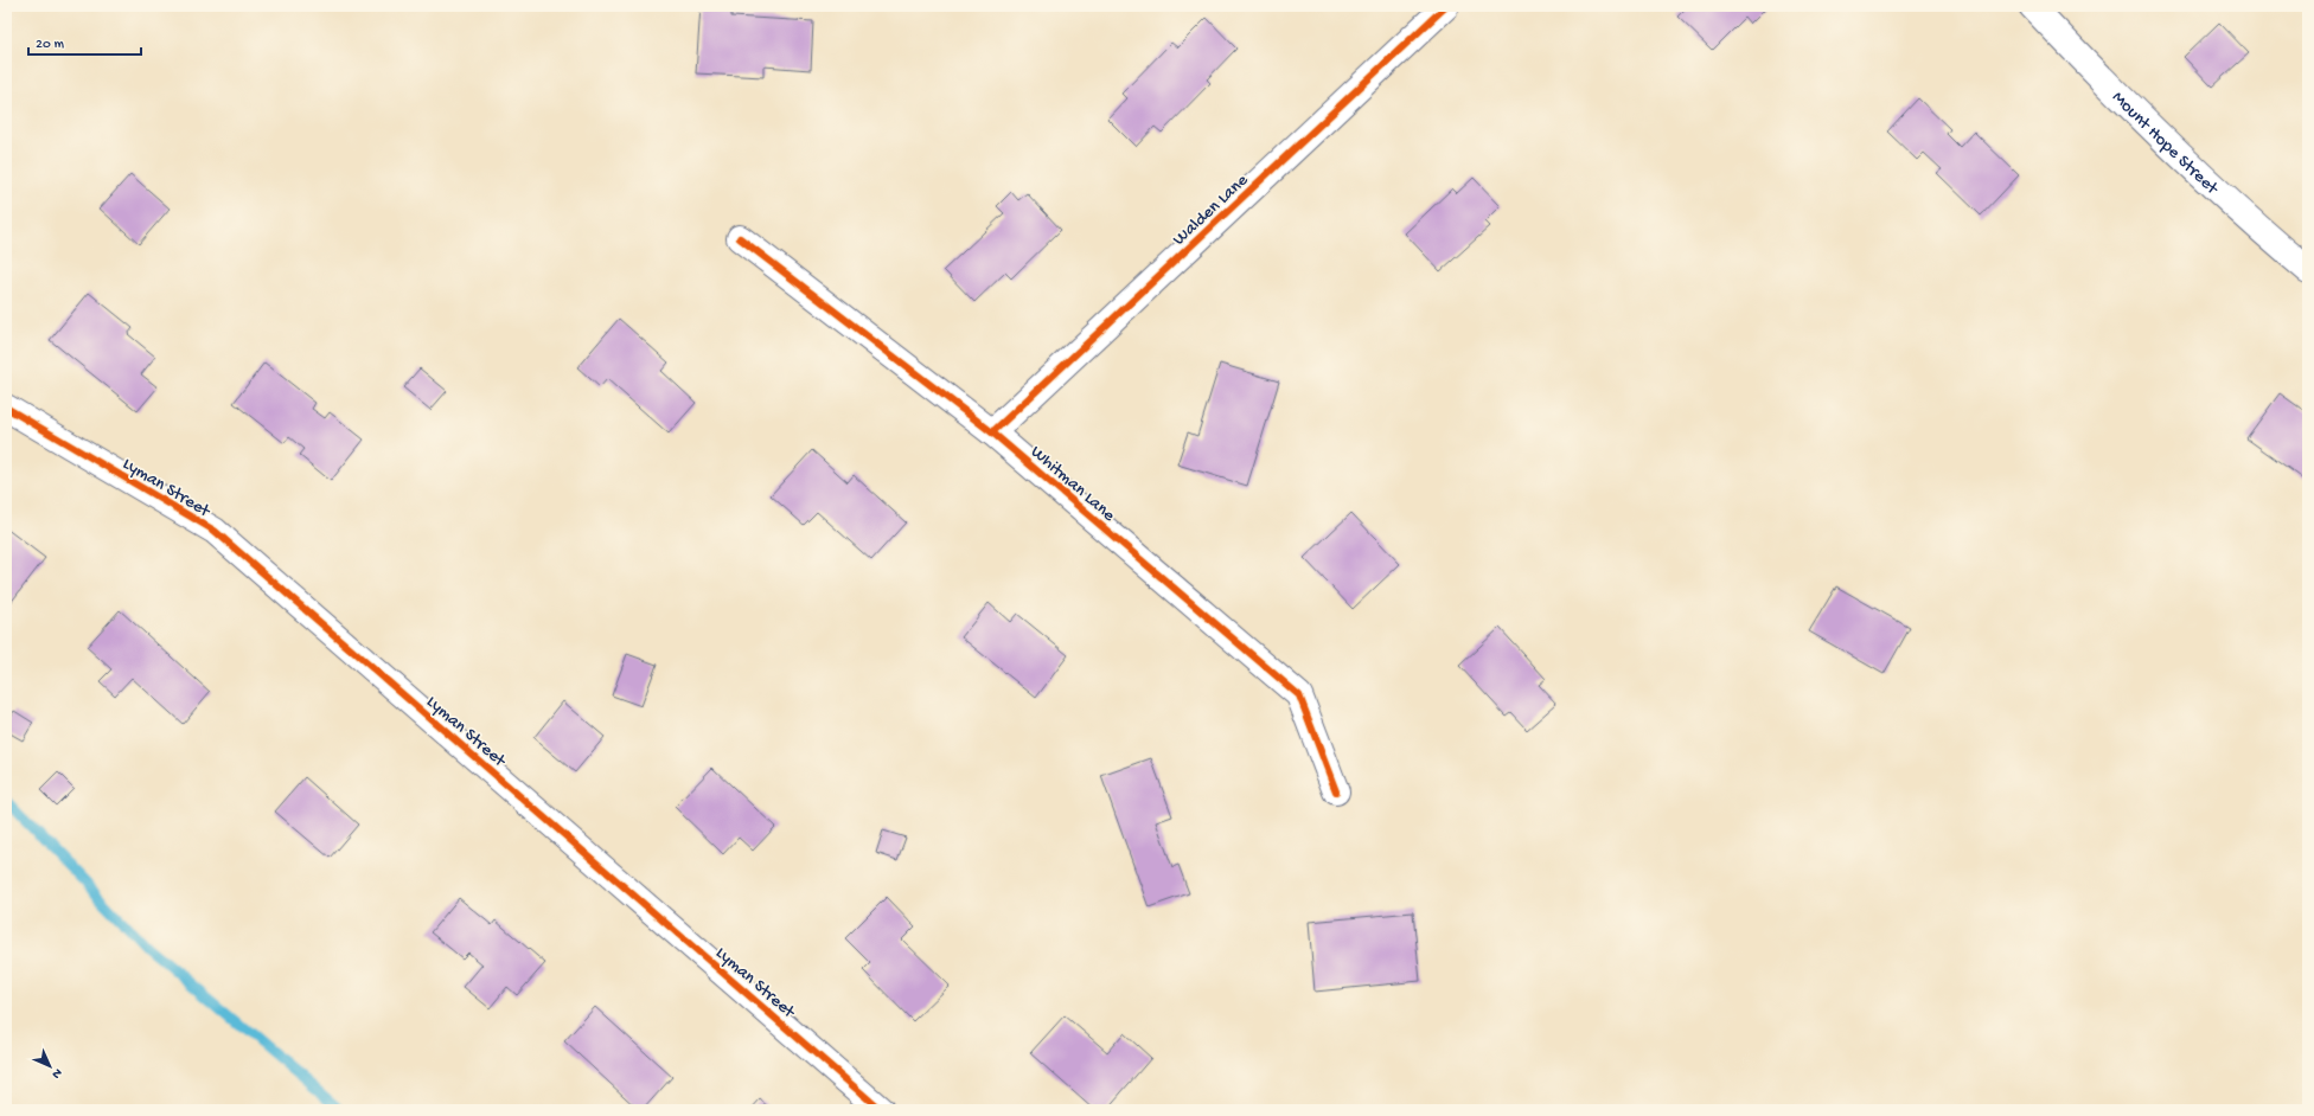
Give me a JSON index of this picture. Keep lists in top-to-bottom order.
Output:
{
  "streets": {
    "street": [
      "Mount Hope Street",
      "Walden Lane",
      "Whitman Lane",
      "Lyman Street"
    ]
  },
  "crossings": [
    ["Walden Lane", "Whitman Lane"]
  ],
  "scale_bar": "20 m",
  "north": "bottom right"
}
